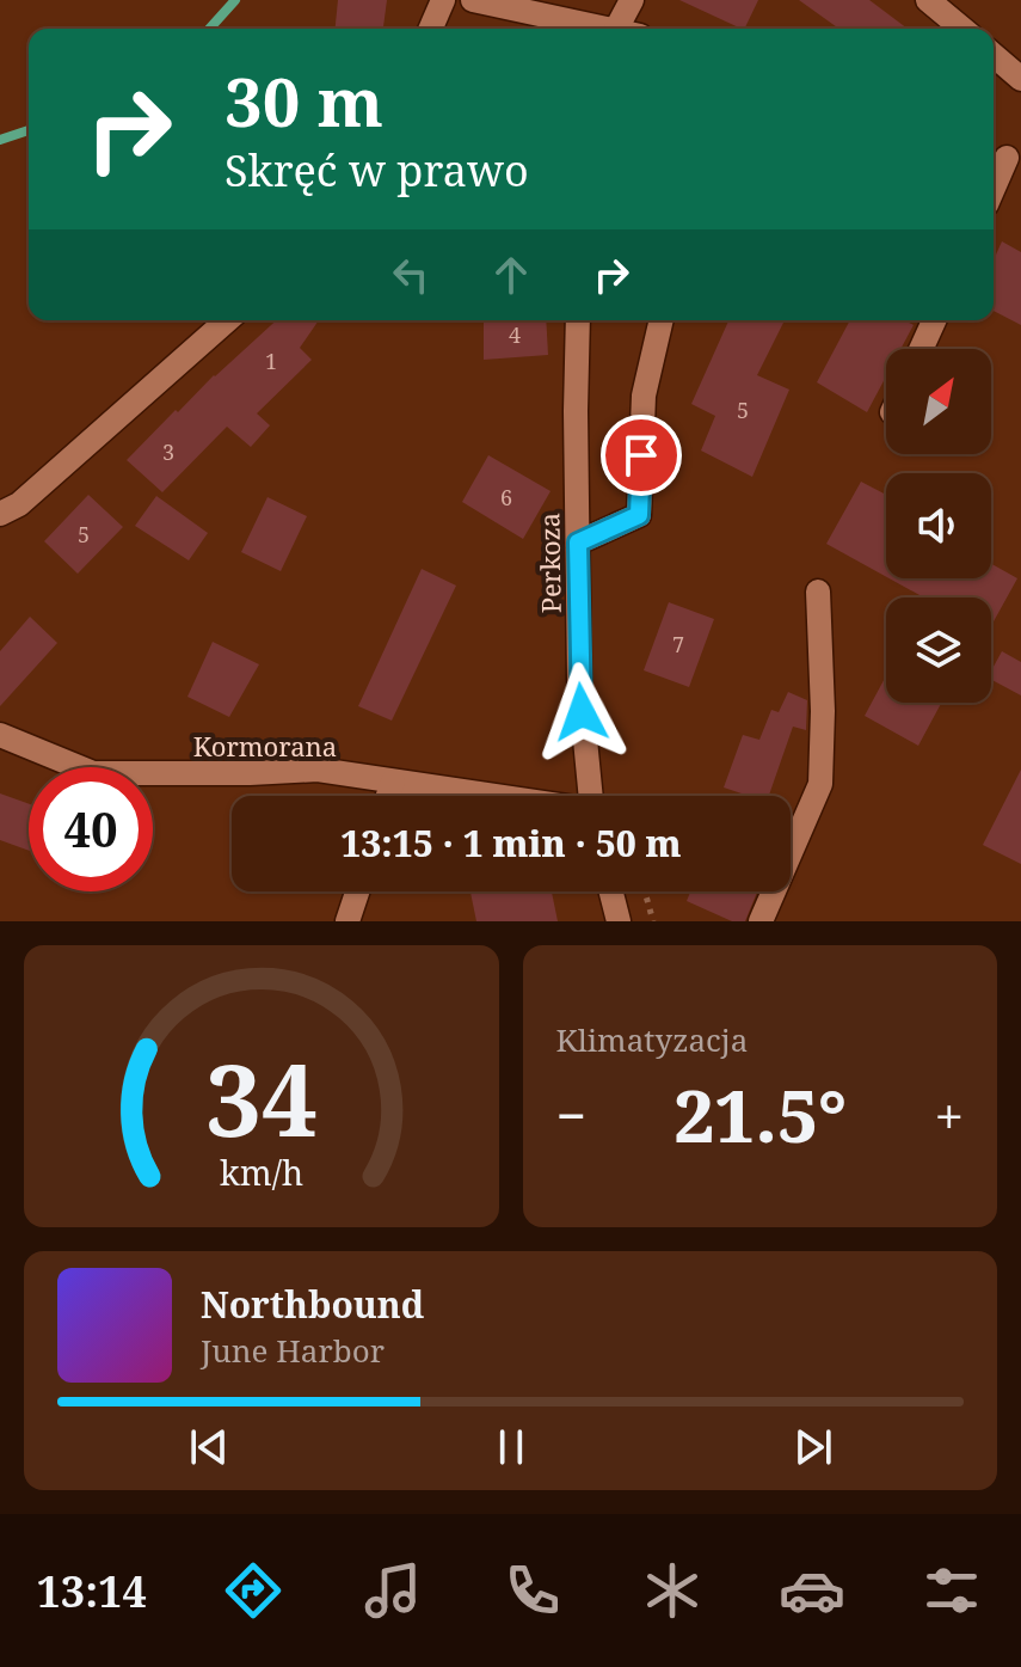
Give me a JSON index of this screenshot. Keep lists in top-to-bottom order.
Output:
{
  "streets": {
    "street": ["Perkoza", "Kormorana"]
  },
  "house_numbers": [
    "4",
    "1",
    "5",
    "3",
    "6",
    "5",
    "7"
  ],
  "north": "top right",
  "page": {
    "turn": ["30 m", "Skręć w prawo"],
    "limit": "40",
    "trip": "13:15 · 1 min · 50 m",
    "tile": "Klimatyzacja",
    "heat": ["−", "21.5°", "+"],
    "song": ["Northbound", "June Harbor"],
    "tabs": "13:14",
    "gauge": ["34", "km/h"]
  }
}
